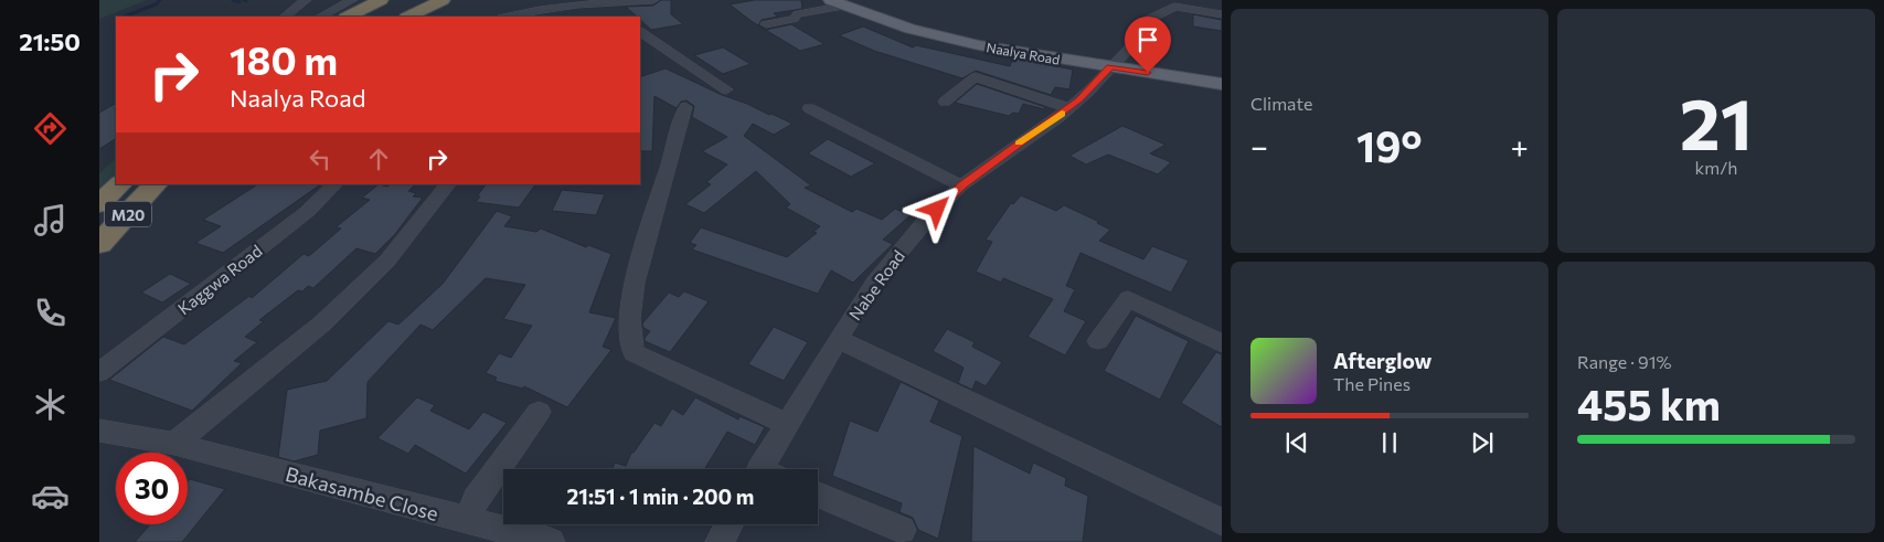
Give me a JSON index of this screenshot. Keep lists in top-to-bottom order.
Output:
{
  "streets": {
    "highway": ["M20"],
    "main road": ["Naalya Road"],
    "street": ["Kaggwa Road", "Nabe Road", "Bakasambe Close"]
  },
  "crossings": [
    ["Naalya Road", "Nabe Road"]
  ],
  "page": {
    "tabs": "21:50",
    "tile": [
      "Climate",
      ["21", "km/h"],
      ["Range · 91%", "455 km"]
    ],
    "turn": ["180 m", "Naalya Road"],
    "heat": ["−", "19°", "+"],
    "song": ["Afterglow", "The Pines"],
    "limit": "30",
    "trip": "21:51 · 1 min · 200 m"
  }
}
